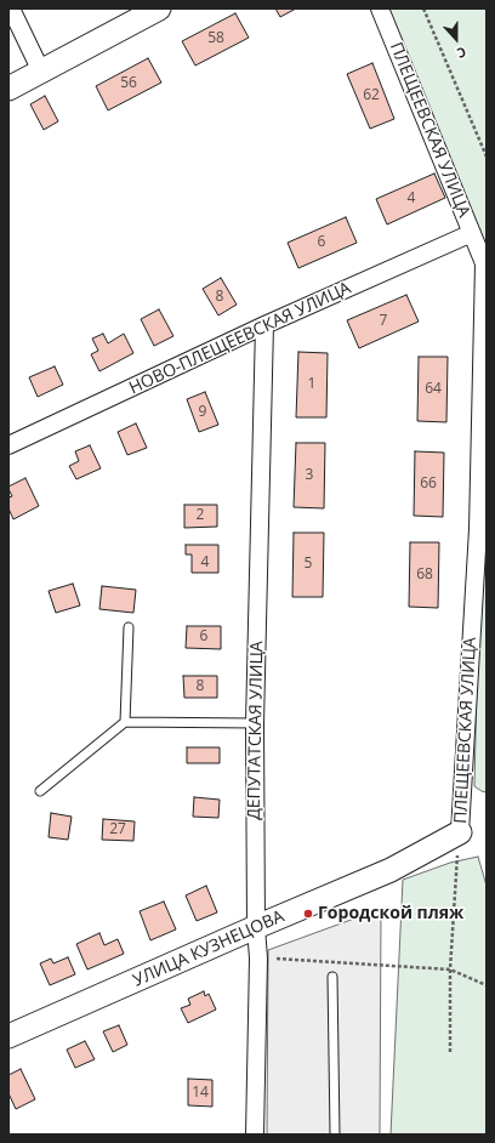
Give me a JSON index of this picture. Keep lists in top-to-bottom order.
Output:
{
  "streets": {
    "street": [
      "ПЛЕЩЕЕВСКАЯ УЛИЦА",
      "НОВО-ПЛЕЩЕЕВСКАЯ УЛИЦА",
      "ДЕПУТАТСКАЯ УЛИЦА",
      "УЛИЦА КУЗНЕЦОВА"
    ]
  },
  "crossings": [
    ["ПЛЕЩЕЕВСКАЯ УЛИЦА", "НОВО-ПЛЕЩЕЕВСКАЯ УЛИЦА"],
    ["ПЛЕЩЕЕВСКАЯ УЛИЦА", "УЛИЦА КУЗНЕЦОВА"],
    ["НОВО-ПЛЕЩЕЕВСКАЯ УЛИЦА", "ДЕПУТАТСКАЯ УЛИЦА"],
    ["ДЕПУТАТСКАЯ УЛИЦА", "УЛИЦА КУЗНЕЦОВА"]
  ],
  "places": ["Городской пляж"],
  "house_numbers": [
    "58",
    "56",
    "62",
    "4",
    "6",
    "8",
    "7",
    "1",
    "64",
    "9",
    "3",
    "66",
    "2",
    "4",
    "5",
    "68",
    "6",
    "8",
    "27",
    "14"
  ],
  "north": "bottom"
}
